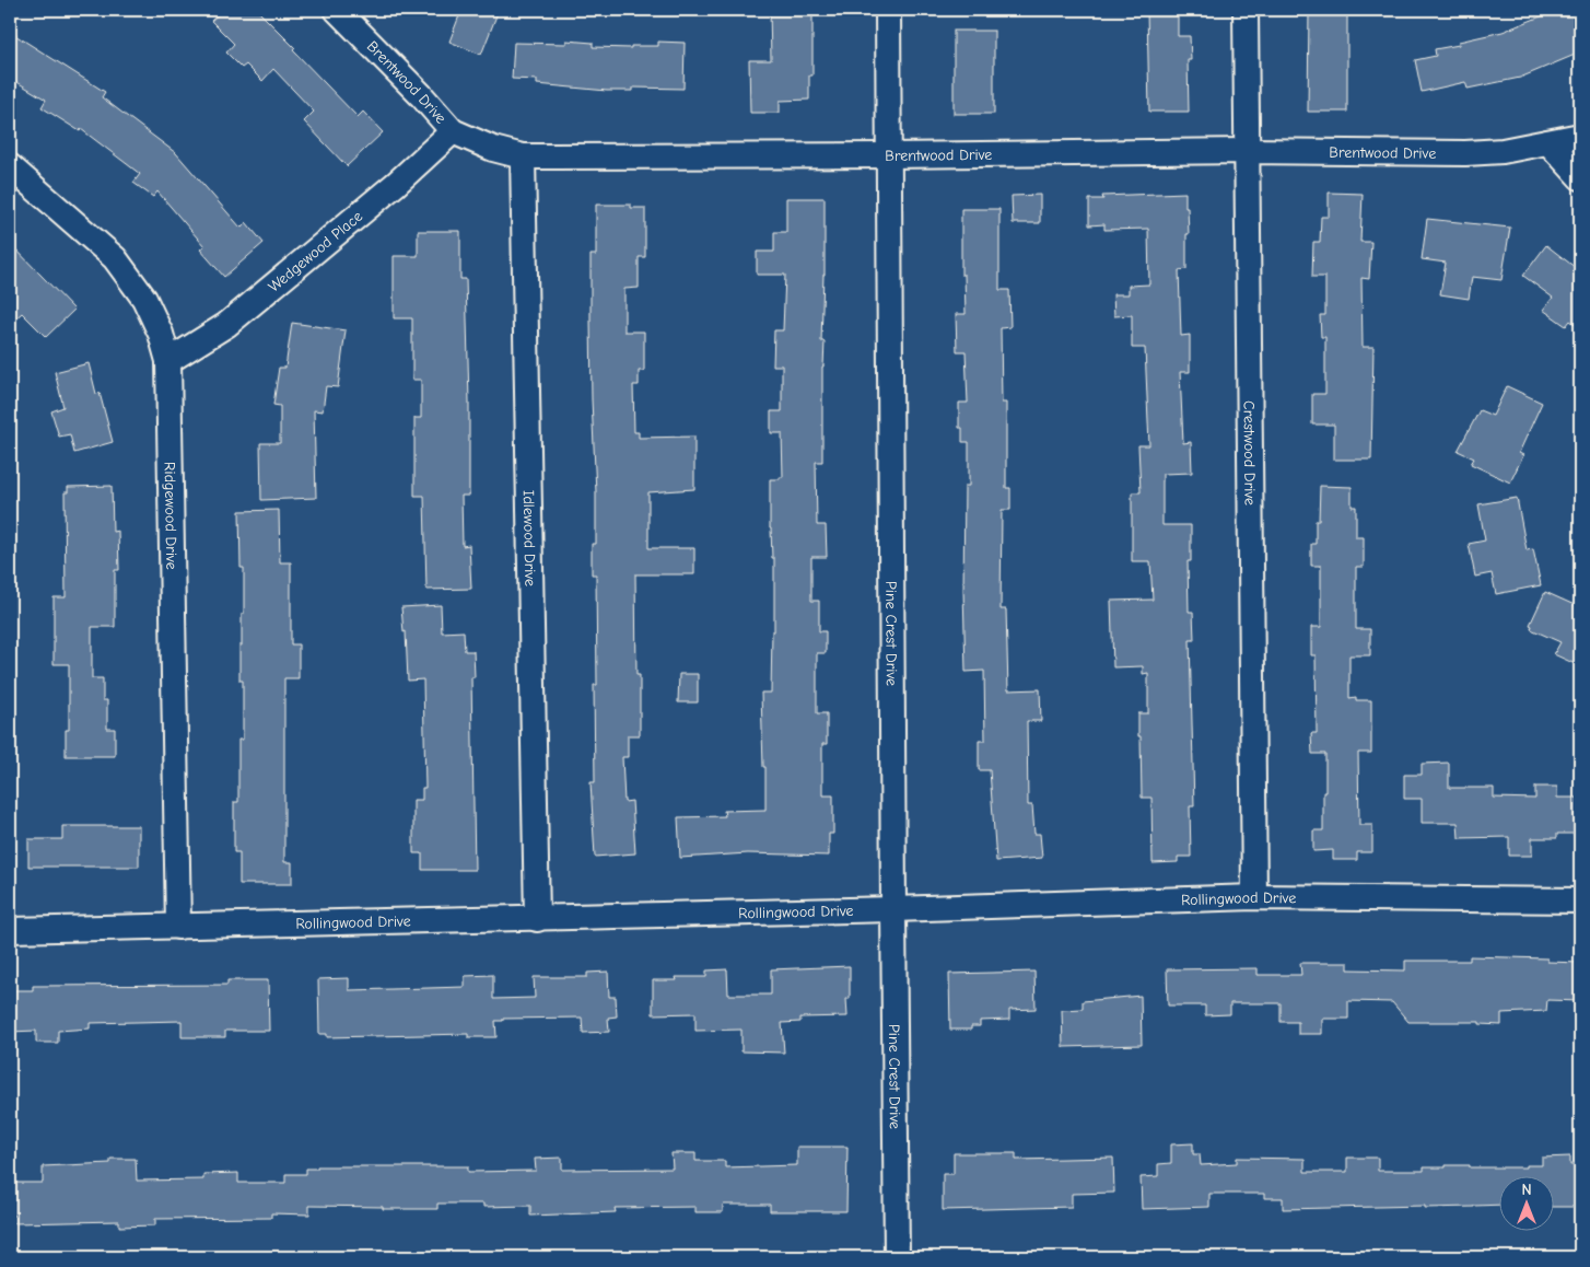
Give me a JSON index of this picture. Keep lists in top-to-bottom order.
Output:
{
  "streets": {
    "street": [
      "Brentwood Drive",
      "Wedgewood Place",
      "Crestwood Drive",
      "Ridgewood Drive",
      "Idlewood Drive",
      "Pine Crest Drive",
      "Rollingwood Drive"
    ]
  },
  "crossings": [
    ["Brentwood Drive", "Wedgewood Place"],
    ["Brentwood Drive", "Crestwood Drive"],
    ["Brentwood Drive", "Idlewood Drive"],
    ["Brentwood Drive", "Pine Crest Drive"],
    ["Wedgewood Place", "Ridgewood Drive"],
    ["Crestwood Drive", "Rollingwood Drive"],
    ["Ridgewood Drive", "Rollingwood Drive"],
    ["Idlewood Drive", "Rollingwood Drive"],
    ["Pine Crest Drive", "Rollingwood Drive"]
  ],
  "north": "top"
}
